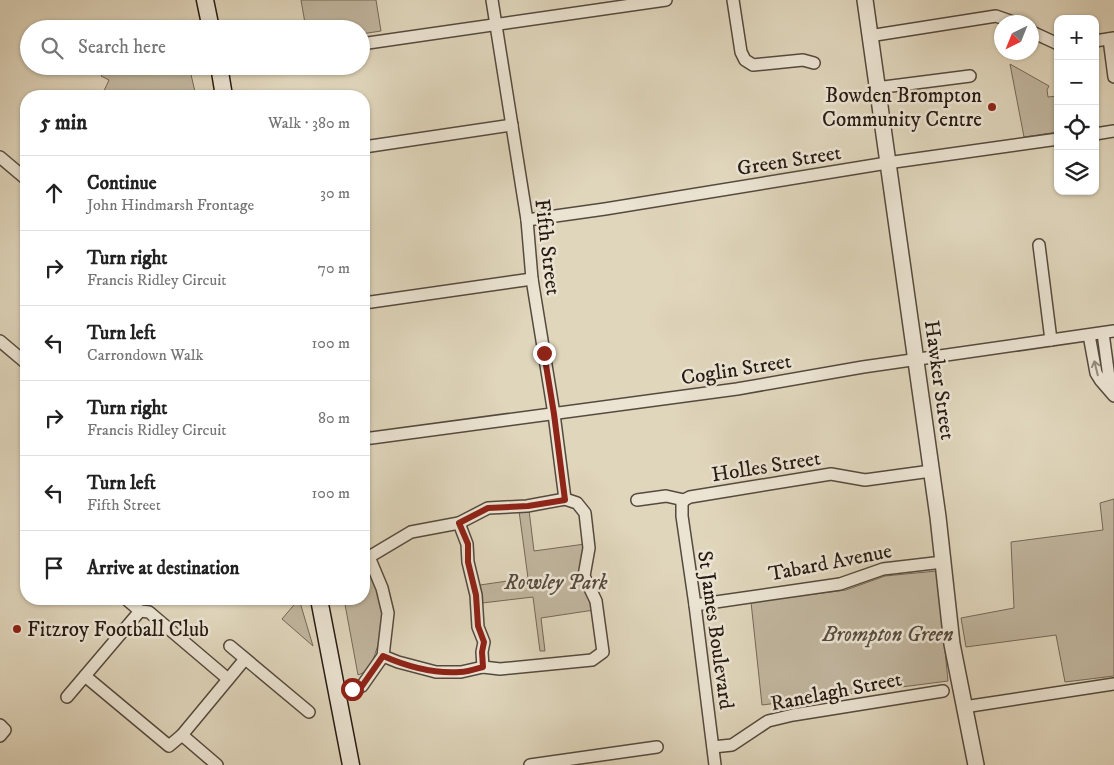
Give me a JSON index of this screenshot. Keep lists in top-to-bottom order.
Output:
{
  "streets": {
    "street": [
      "Green Street",
      "Fifth Street",
      "Coglin Street",
      "Hawker Street",
      "Holles Street",
      "Tabard Avenue",
      "St James Boulevard",
      "Ranelagh Street"
    ]
  },
  "crossings": [
    ["Green Street", "Fifth Street"],
    ["Green Street", "Hawker Street"],
    ["Fifth Street", "Coglin Street"],
    ["Coglin Street", "Hawker Street"],
    ["Hawker Street", "Holles Street"],
    ["Hawker Street", "Tabard Avenue"],
    ["Holles Street", "St James Boulevard"],
    ["Tabard Avenue", "St James Boulevard"],
    ["St James Boulevard", "Ranelagh Street"]
  ],
  "parks": ["Rowley Park", "Brompton Green"],
  "places": ["Bowden Brompton Community Centre", "Fitzroy Football Club"],
  "north": "bottom left",
  "page": {
    "map_buttons": ["+", "−"],
    "search": "Search here",
    "heading": ["5 min", "Walk · 380 m"],
    "list": [
      ["Continue", "John Hindmarsh Frontage", "30 m"],
      ["Turn right", "Francis Ridley Circuit", "70 m"],
      ["Turn left", "Carrondown Walk", "100 m"],
      ["Turn right", "Francis Ridley Circuit", "80 m"],
      ["Turn left", "Fifth Street", "100 m"],
      "Arrive at destination"
    ]
  }
}
